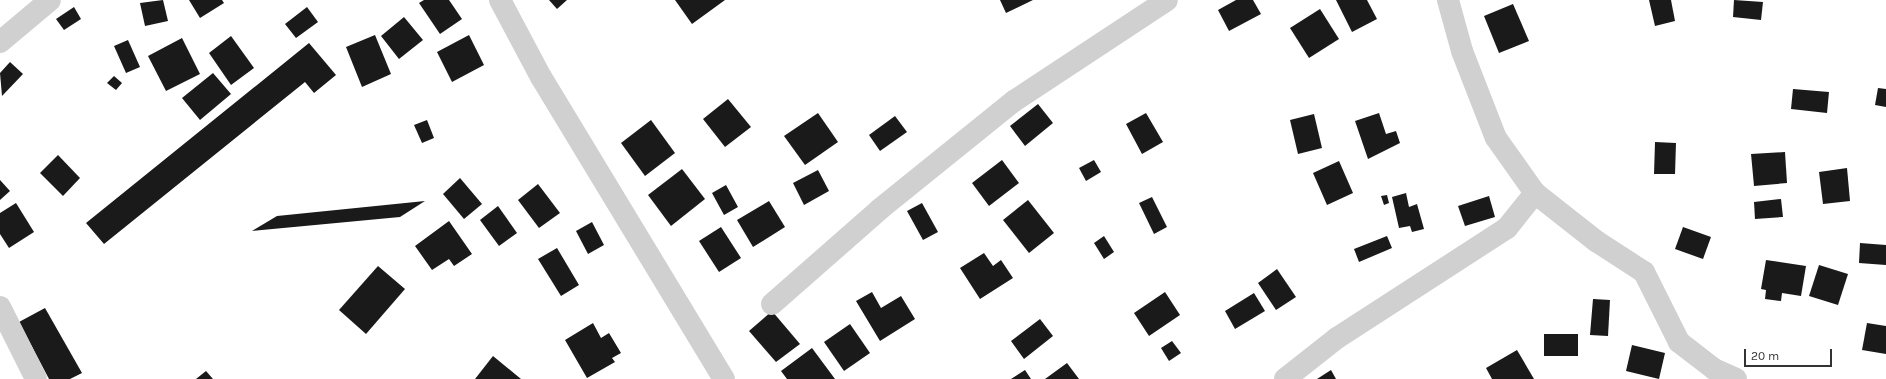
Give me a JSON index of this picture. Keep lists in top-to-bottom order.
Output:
{
  "scale_bar": "20 m"
}
